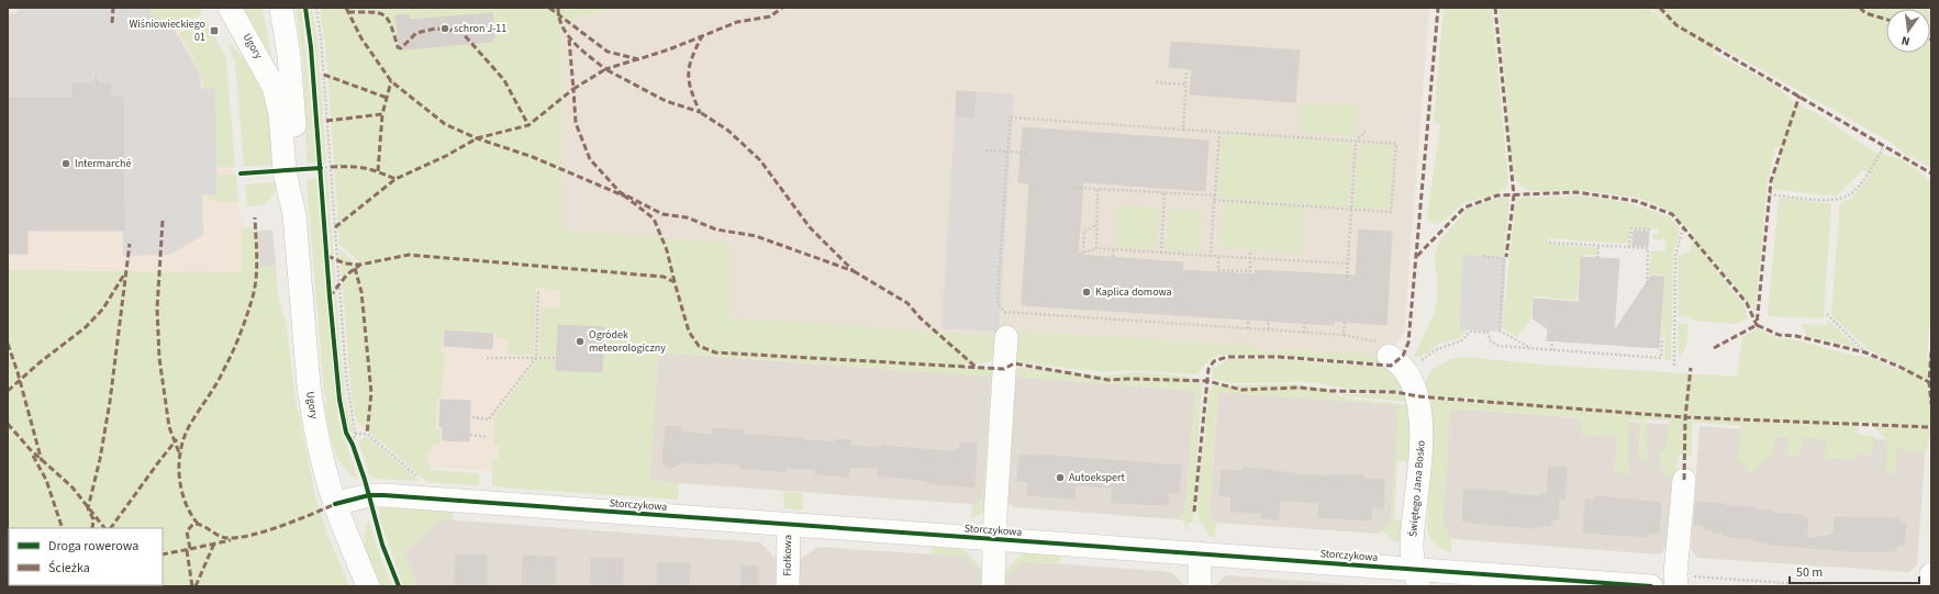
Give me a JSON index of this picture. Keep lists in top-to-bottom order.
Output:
{
  "streets": {
    "street": [
      "Ugory",
      "Świętego Jana Bosko",
      "Storczykowa",
      "Fiołkowa"
    ]
  },
  "crossings": [
    ["Ugory", "Storczykowa"],
    ["Świętego Jana Bosko", "Storczykowa"],
    ["Storczykowa", "Fiołkowa"]
  ],
  "places": {
    "other": [
      "schron J-11",
      "Intermarché",
      "Kaplica domowa",
      "Ogródek meteorologiczny",
      "Autoekspert"
    ],
    "transit": ["Wiśniowieckiego 01"]
  },
  "legend": ["Droga rowerowa", "Ścieżka"],
  "scale_bar": "50 m",
  "north": "bottom"
}
